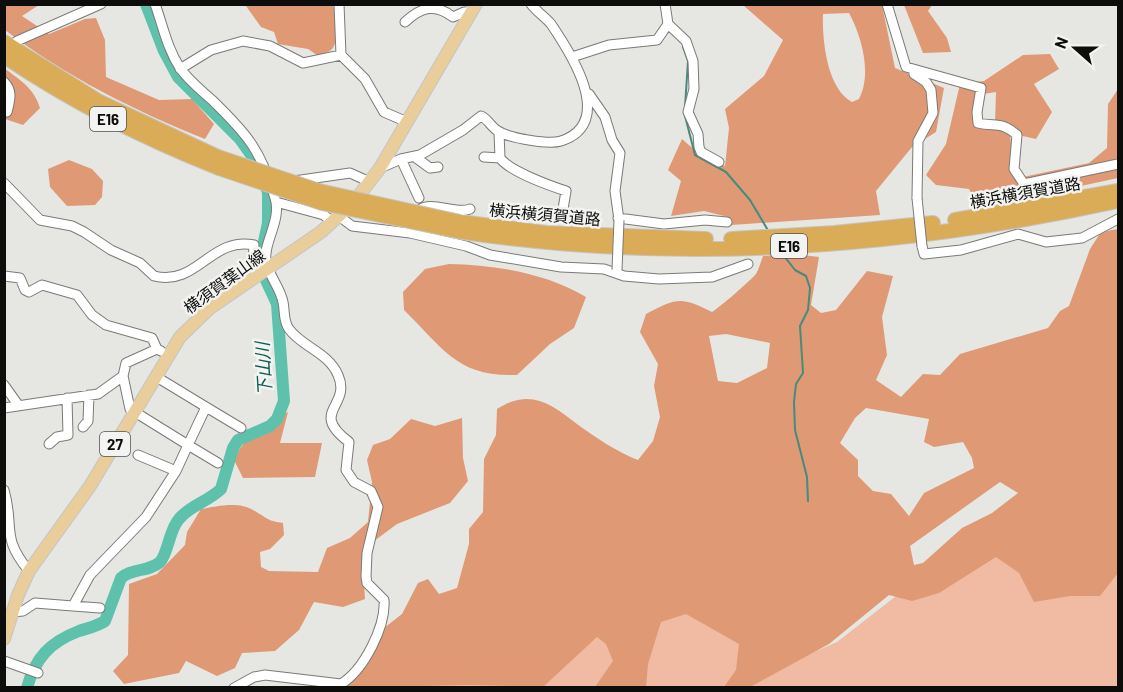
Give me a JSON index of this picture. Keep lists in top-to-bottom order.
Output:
{
  "streets": {
    "highway": ["E16", "横浜横須賀道路"],
    "main road": ["横須賀葉山線", "27"]
  },
  "water": ["下山川"],
  "north": "left"
}
